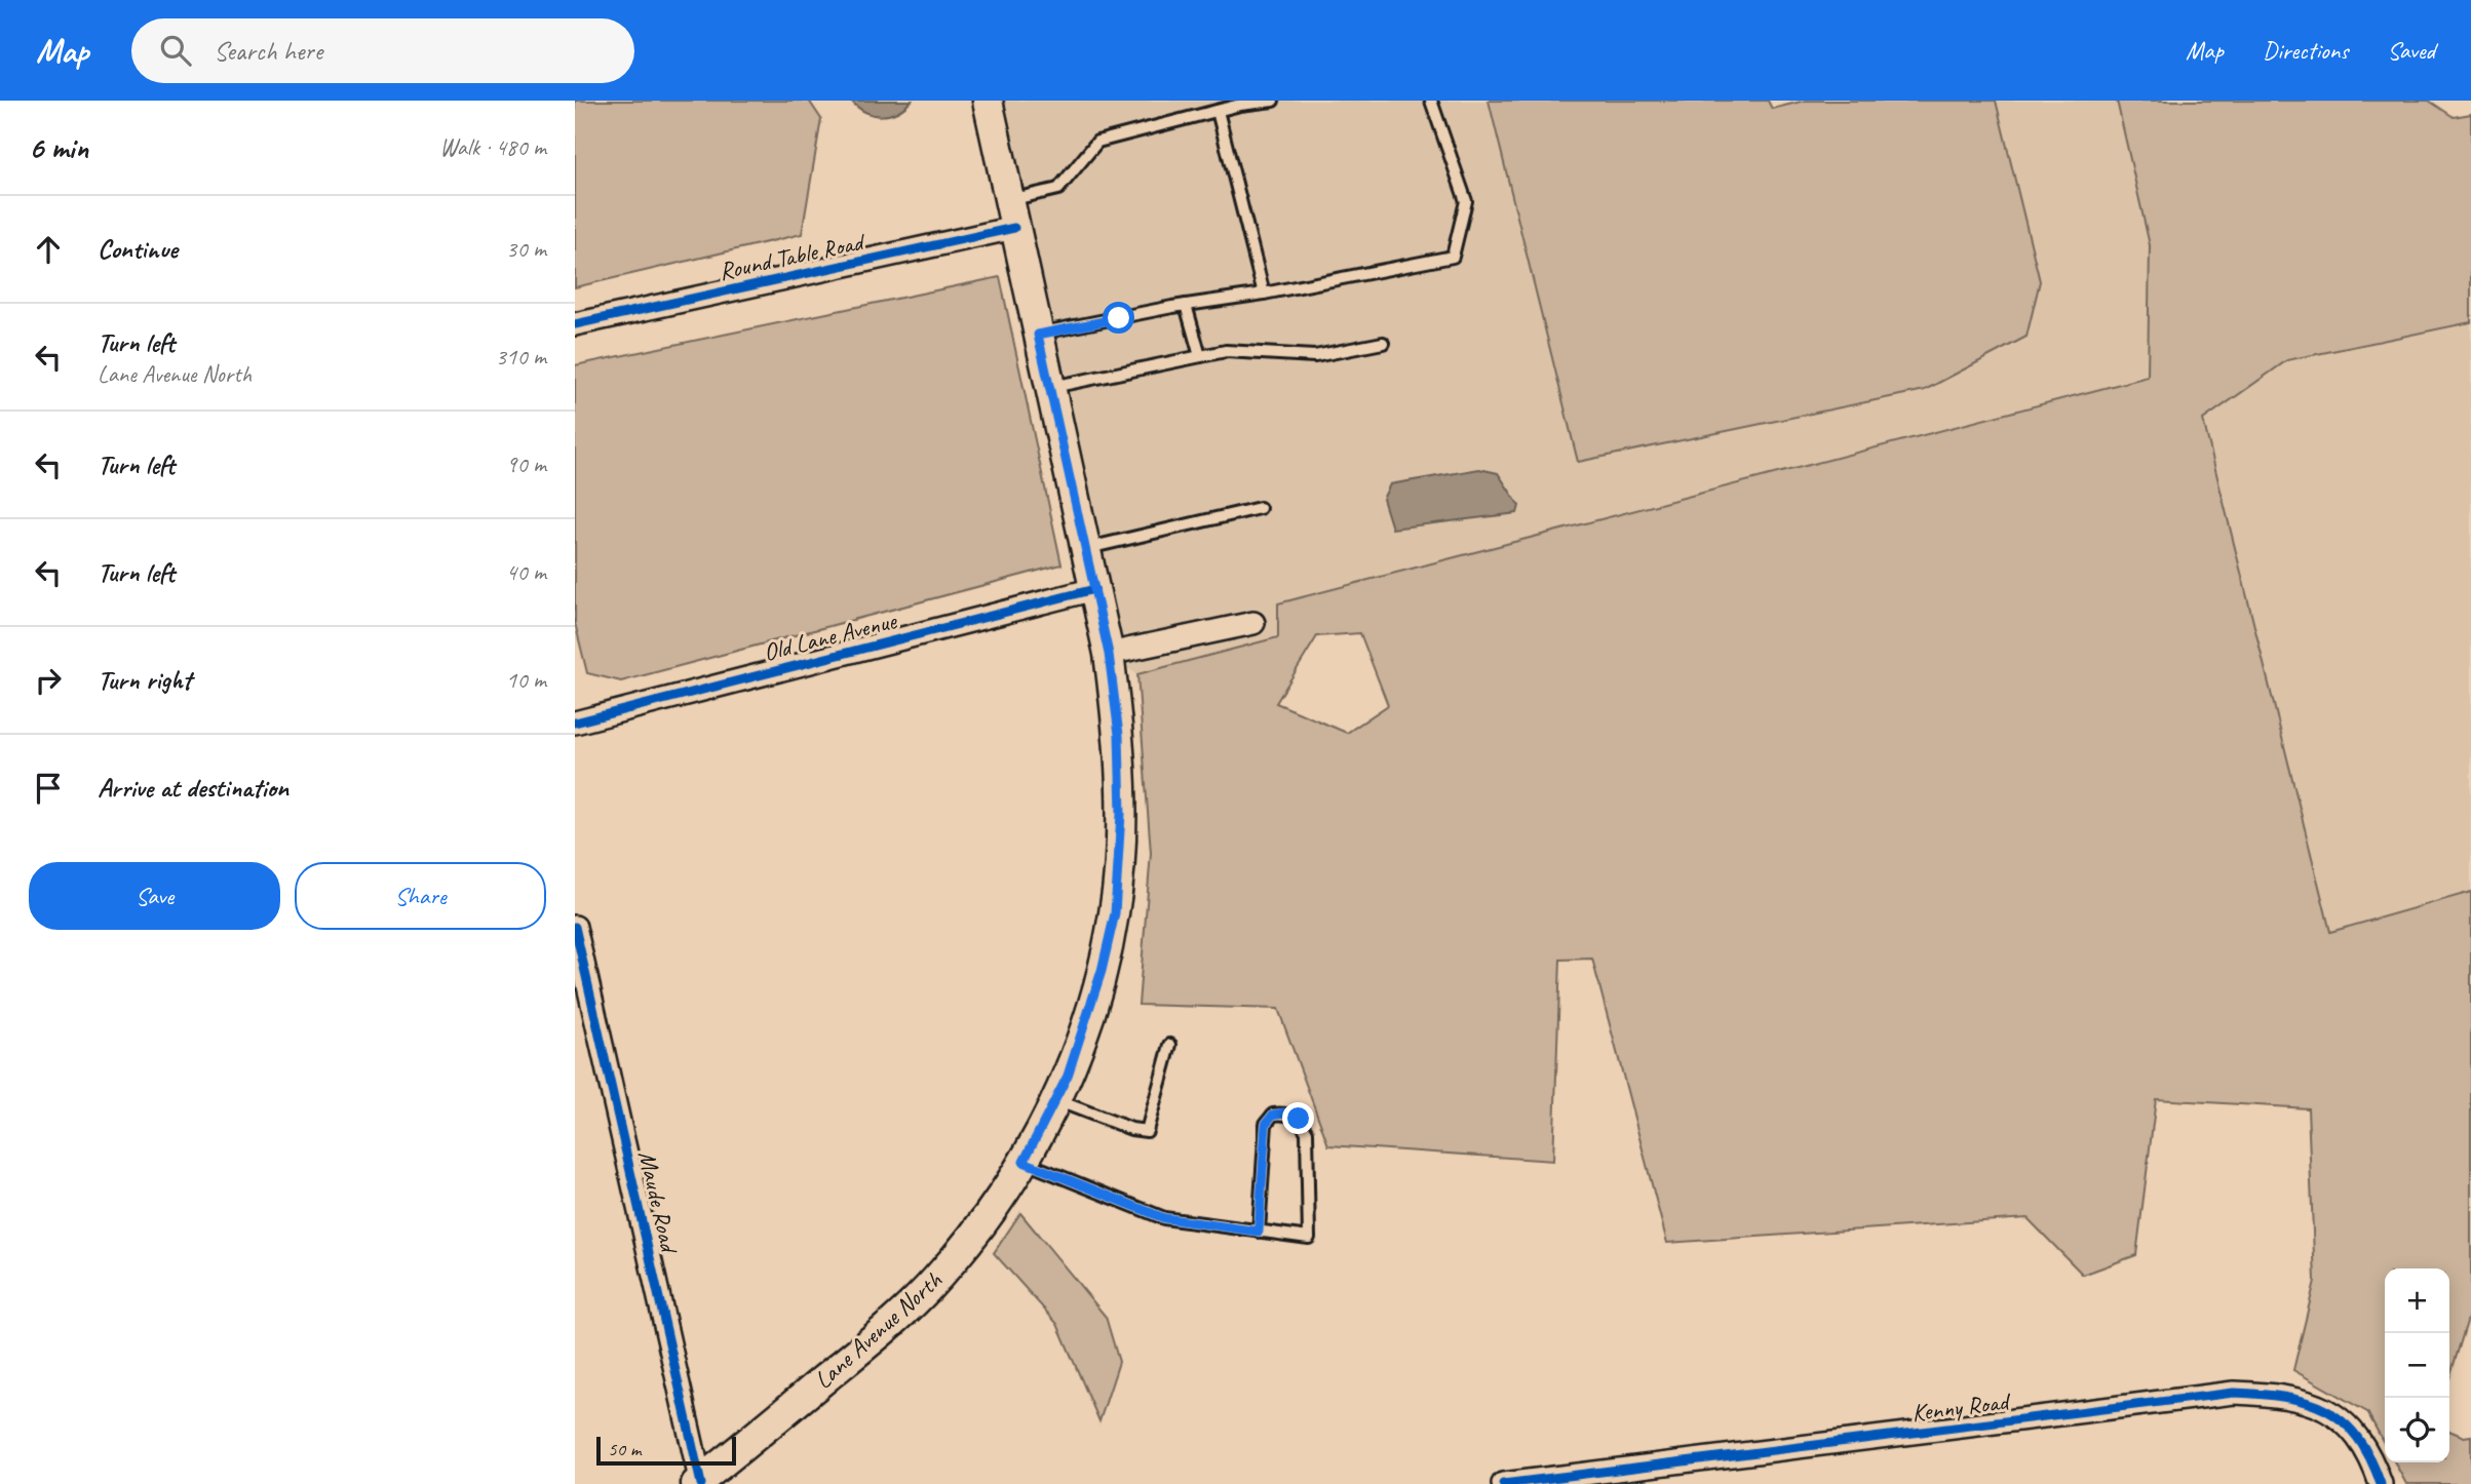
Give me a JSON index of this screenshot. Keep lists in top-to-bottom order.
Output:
{
  "streets": {
    "main road": ["Lane Avenue North"],
    "street": [
      "Round Table Road",
      "Old Lane Avenue",
      "Maude Road",
      "Kenny Road"
    ]
  },
  "crossings": [
    ["Round Table Road", "Lane Avenue North"],
    ["Old Lane Avenue", "Lane Avenue North"],
    ["Maude Road", "Lane Avenue North"]
  ],
  "scale_bar": "50 m",
  "page": {
    "header": "Map",
    "search": "Search here",
    "nav": ["Map", "Directions", "Saved"],
    "heading": ["6 min", "Walk · 480 m"],
    "list": [
      ["Continue", "30 m"],
      ["Turn left", "Lane Avenue North", "310 m"],
      ["Turn left", "90 m"],
      ["Turn left", "40 m"],
      ["Turn right", "10 m"],
      "Arrive at destination"
    ],
    "buttons": ["Save", "Share"],
    "map_buttons": ["+", "−"],
    "scale": "50 m"
  }
}
